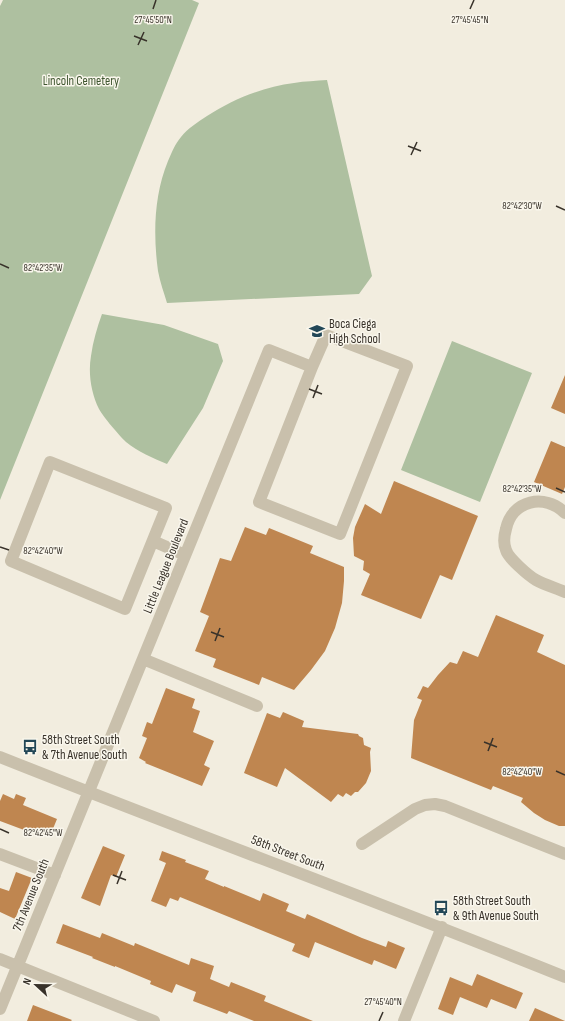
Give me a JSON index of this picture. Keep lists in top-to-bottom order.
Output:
{
  "streets": {
    "street": ["Little League Boulevard", "58th Street South", "7th Avenue South"]
  },
  "crossings": [
    ["Little League Boulevard", "58th Street South"],
    ["Little League Boulevard", "7th Avenue South"],
    ["58th Street South", "7th Avenue South"]
  ],
  "parks": ["Lincoln Cemetery"],
  "places": {
    "school or university": ["Boca Ciega High School"],
    "bus stop": ["58th Street South & 7th Avenue South", "58th Street South & 9th Avenue South"]
  },
  "north": "left",
  "coordinates": [
    "27°45'45\"N",
    "27°45'50\"N",
    "82°42'30\"W",
    "82°42'35\"W",
    "82°42'40\"W",
    "82°42'45\"W",
    "27°45'40\"N"
  ]
}
